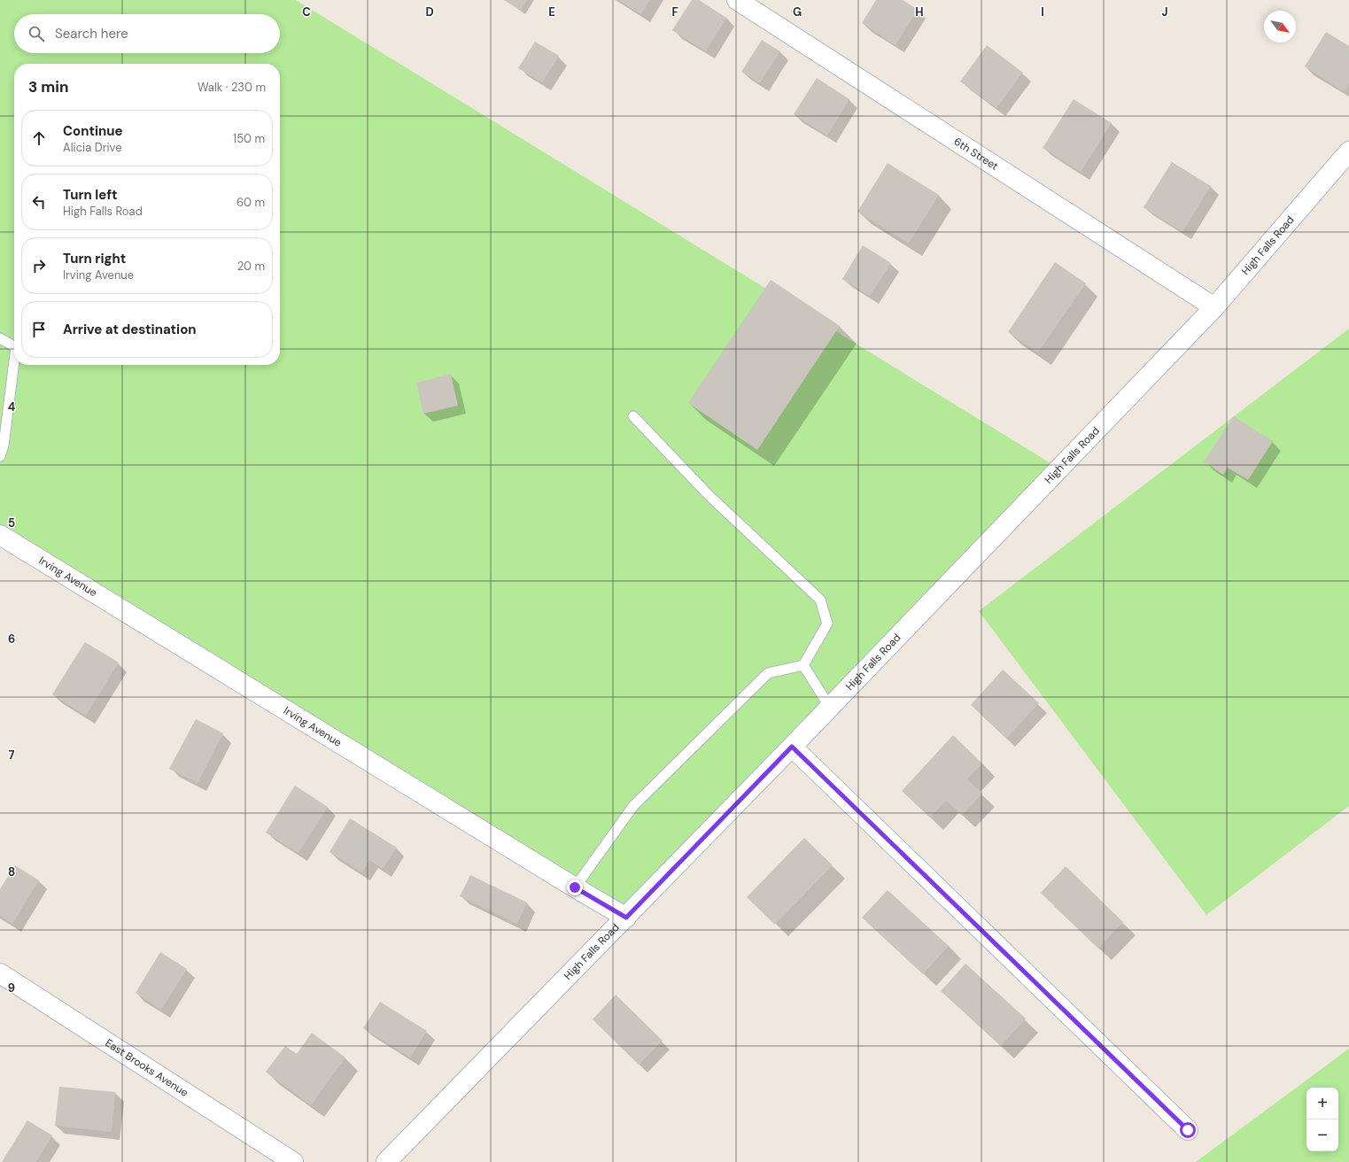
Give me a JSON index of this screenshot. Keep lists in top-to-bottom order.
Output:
{
  "streets": {
    "street": [
      "6th Street",
      "High Falls Road",
      "Irving Avenue",
      "East Brooks Avenue"
    ]
  },
  "crossings": [
    ["6th Street", "High Falls Road"],
    ["High Falls Road", "Irving Avenue"]
  ],
  "north": "bottom right",
  "page": {
    "search": "Search here",
    "heading": ["3 min", "Walk · 230 m"],
    "list": [
      ["Continue", "Alicia Drive", "150 m"],
      ["Turn left", "High Falls Road", "60 m"],
      ["Turn right", "Irving Avenue", "20 m"],
      "Arrive at destination"
    ],
    "map_buttons": ["+", "−"]
  },
  "grid": {
    "columns": [
      "C",
      "D",
      "E",
      "F",
      "G",
      "H",
      "I",
      "J"
    ],
    "rows": [
      "4",
      "5",
      "6",
      "7",
      "8",
      "9"
    ]
  }
}
